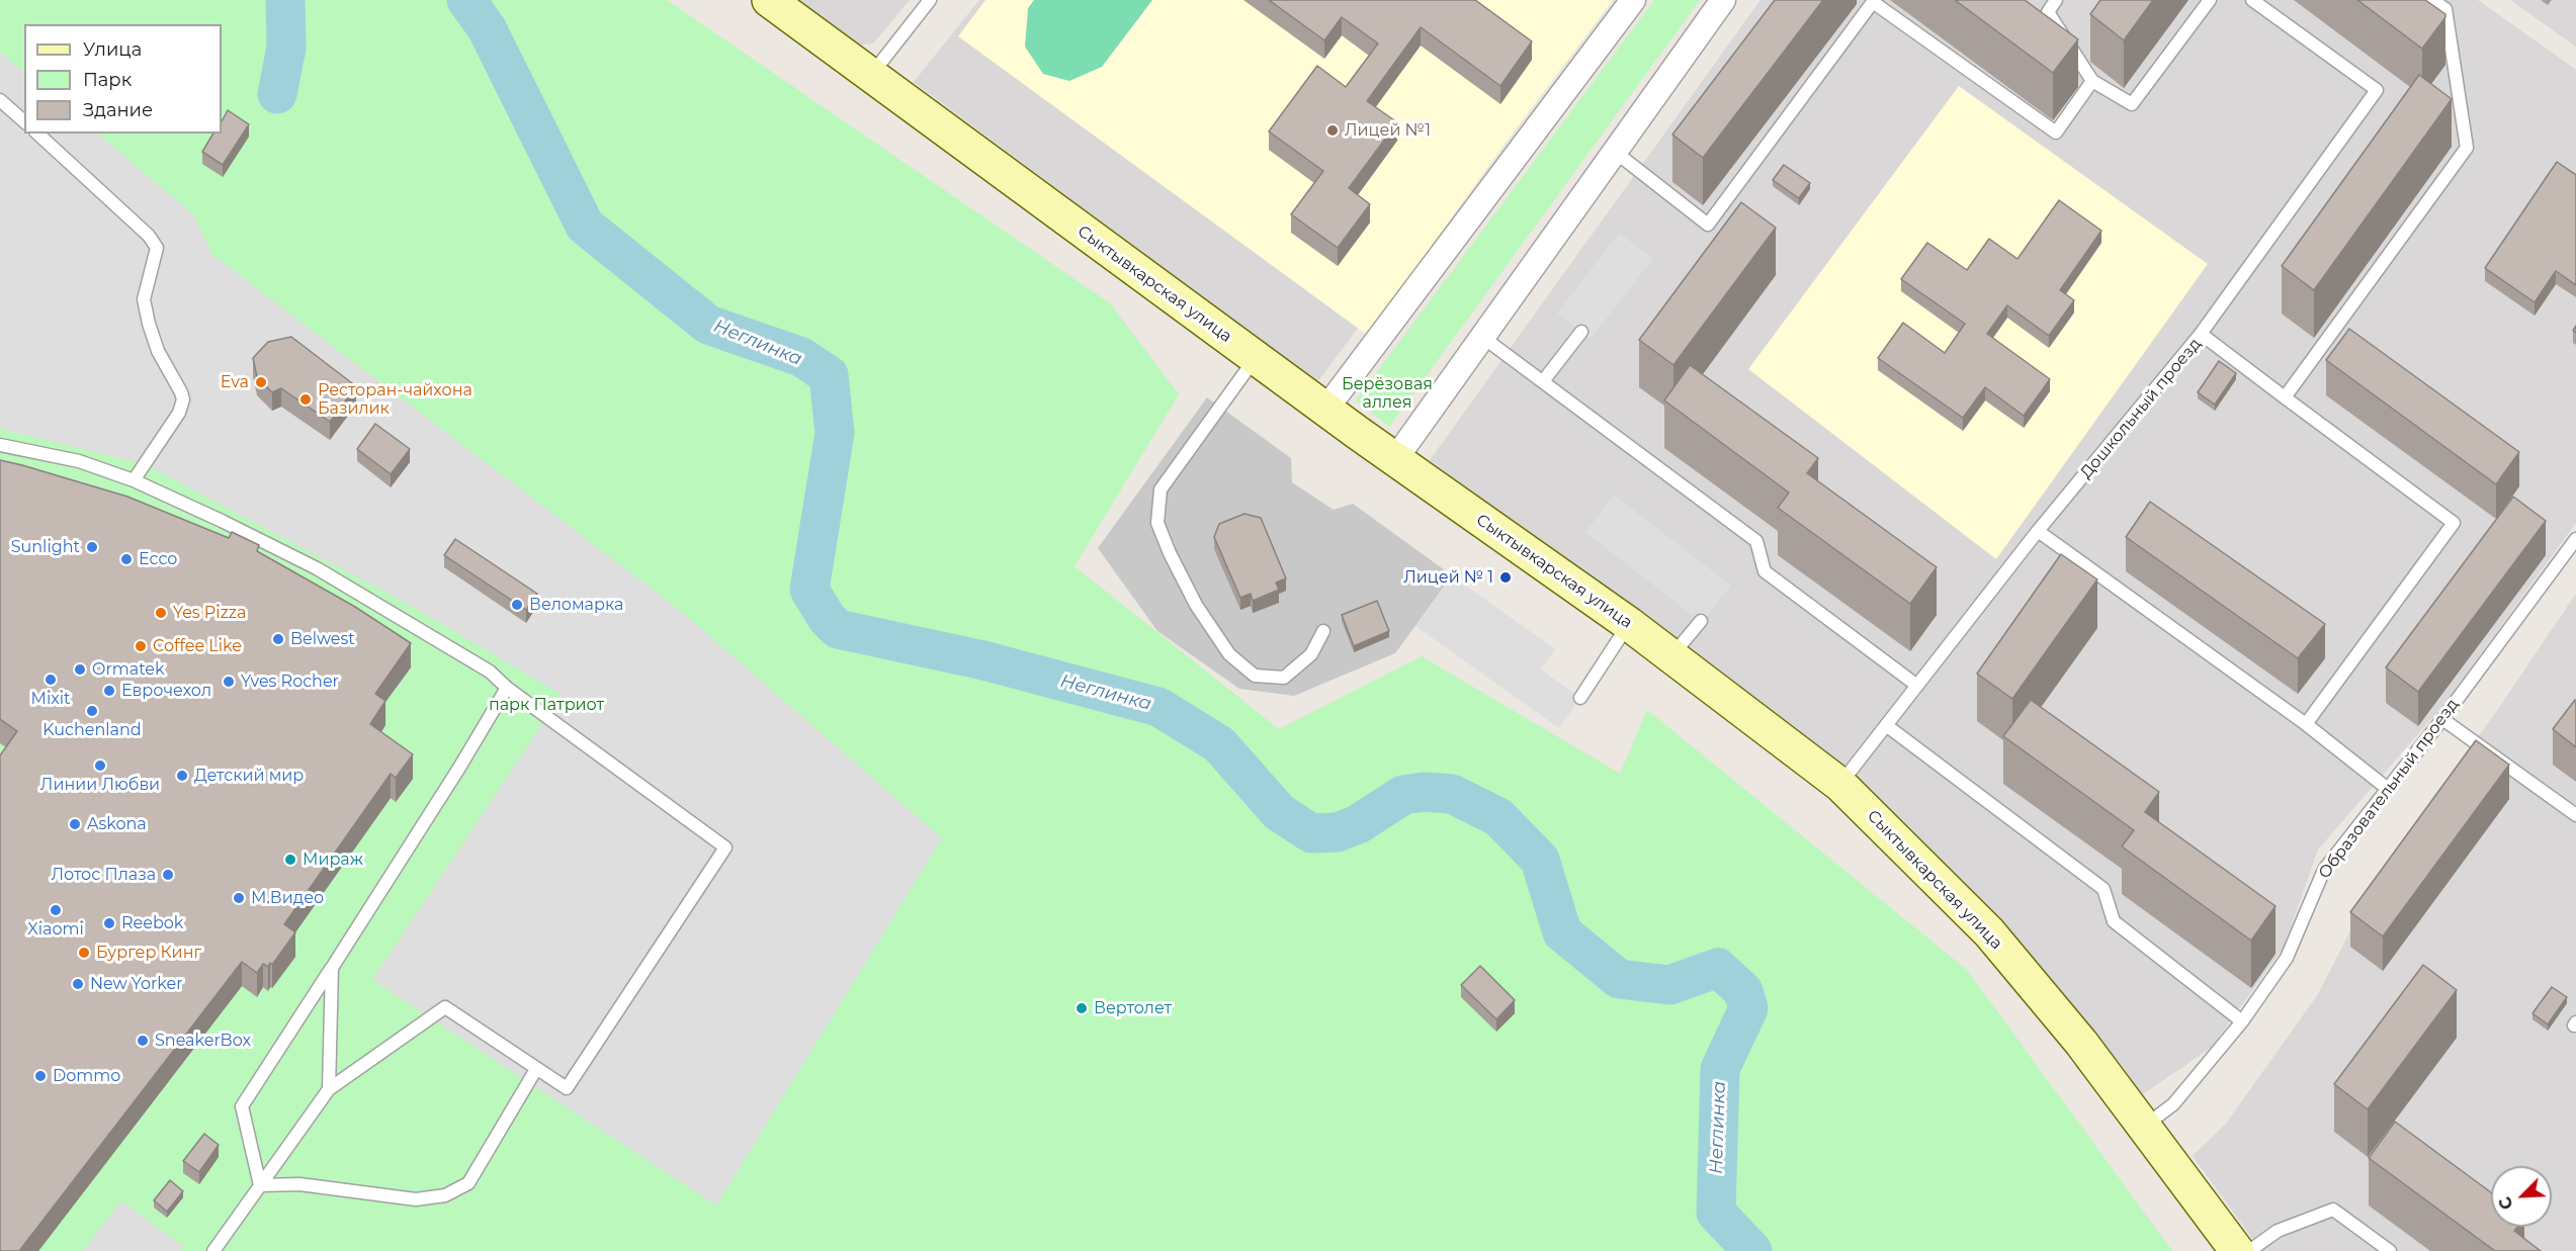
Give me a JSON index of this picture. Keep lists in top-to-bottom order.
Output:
{
  "streets": {
    "street": ["Сыктывкарская улица"],
    "lane": ["Дошкольный проезд", "Образовательный проезд"]
  },
  "crossings": [
    ["Сыктывкарская улица", "Дошкольный проезд"],
    ["Сыктывкарская улица", "Образовательный проезд"]
  ],
  "water": ["Неглинка"],
  "parks": ["Берёзовая аллея", "парк Патриот"],
  "places": [
    "Лицей №1",
    "Eva",
    "Ресторан-чайхона Базилик",
    "Sunlight",
    "Ecco",
    "Лицей № 1",
    "Веломарка",
    "Yes Pizza",
    "Belwest",
    "Coffee Like",
    "Ormatek",
    "Mixit",
    "Yves Rocher",
    "Еврочехол",
    "Kuchenland",
    "Линии Любви",
    "Детский мир",
    "Askona",
    "Мираж",
    "Лотос Плаза",
    "М.Видео",
    "Xiaomi",
    "Reebok",
    "Бургер Кинг",
    "New Yorker",
    "Вертолет",
    "SneakerBox",
    "Dommo"
  ],
  "legend": ["Улица", "Парк", "Здание"],
  "north": "bottom left"
}
